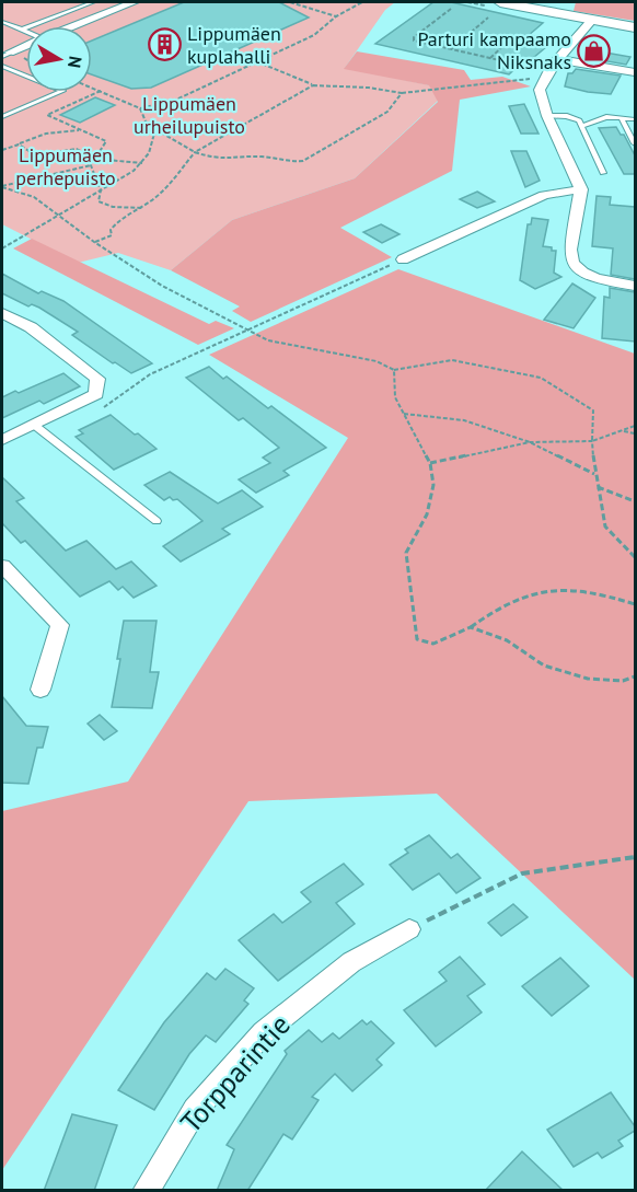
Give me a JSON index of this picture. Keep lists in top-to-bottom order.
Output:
{
  "streets": {
    "street": ["Torpparintie"]
  },
  "parks": ["Lippumäen urheilupuisto", "Lippumäen perhepuisto"],
  "places": {
    "building": ["Lippumäen kuplahalli"],
    "shop": ["Parturi kampaamo Niksnaks"]
  },
  "north": "right"
}
